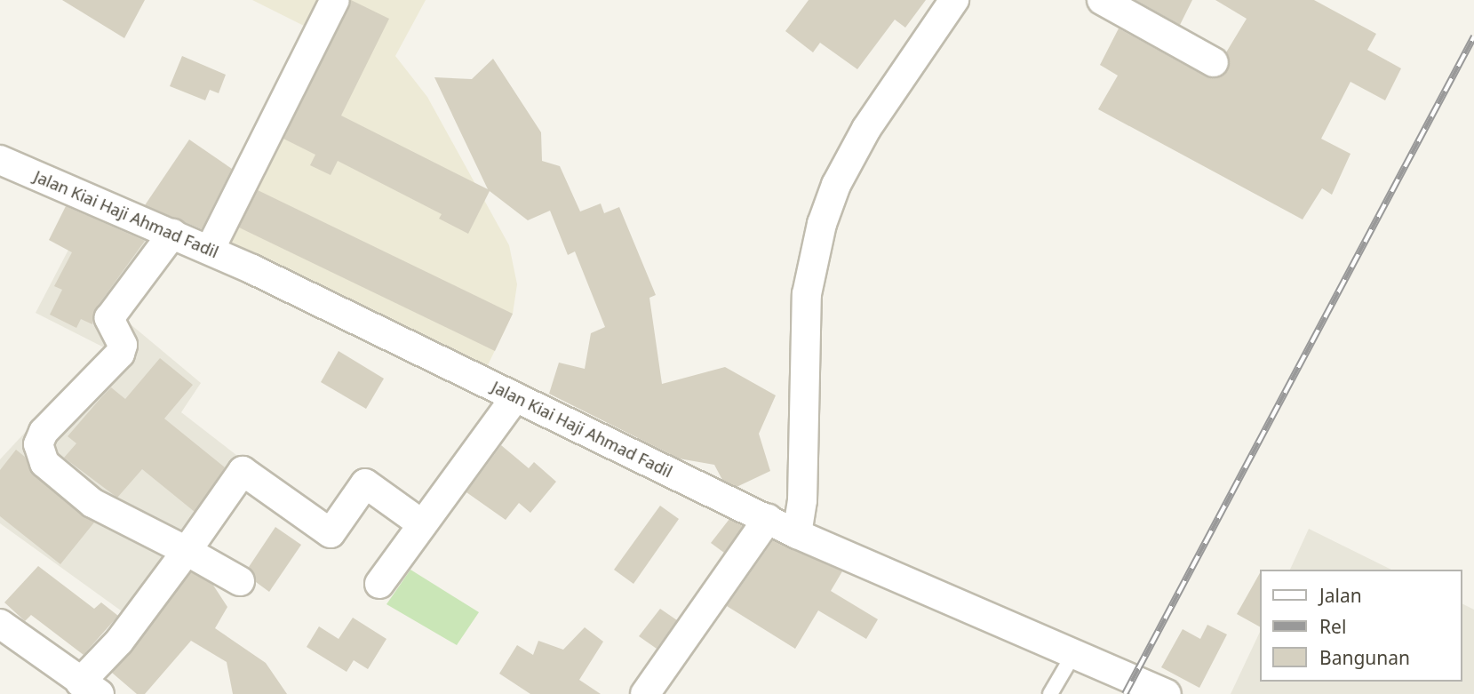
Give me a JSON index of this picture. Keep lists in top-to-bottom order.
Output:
{
  "streets": {
    "street": ["Jalan Kiai Haji Ahmad Fadil"]
  },
  "legend": ["Jalan", "Rel", "Bangunan"]
}
